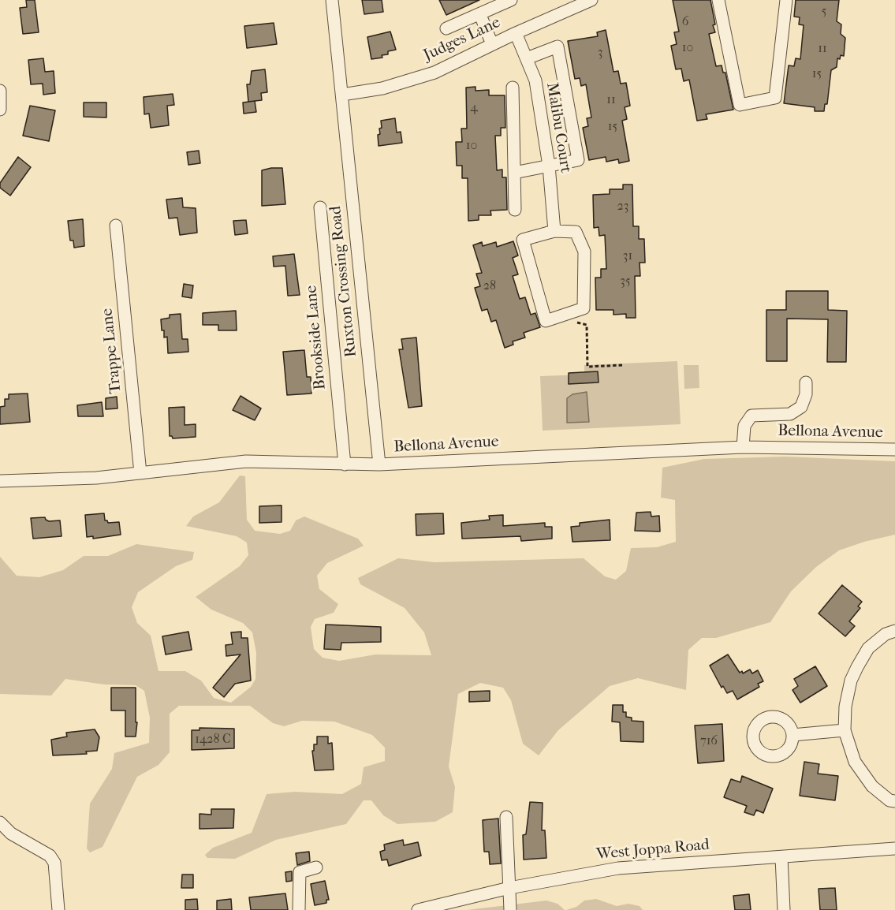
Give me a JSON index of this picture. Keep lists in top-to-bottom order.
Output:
{
  "streets": {
    "street": [
      "Judges Lane",
      "Malibu Court",
      "Ruxton Crossing Road",
      "Brookside Lane",
      "Trappe Lane",
      "Bellona Avenue",
      "West Joppa Road"
    ]
  },
  "crossings": [
    ["Judges Lane", "Malibu Court"],
    ["Judges Lane", "Ruxton Crossing Road"],
    ["Ruxton Crossing Road", "Bellona Avenue"],
    ["Brookside Lane", "Bellona Avenue"],
    ["Trappe Lane", "Bellona Avenue"]
  ],
  "house_numbers": [
    "5",
    "6",
    "10",
    "11",
    "3",
    "15",
    "11",
    "4",
    "15",
    "10",
    "23",
    "31",
    "35",
    "28",
    "1428 C",
    "716"
  ]
}
